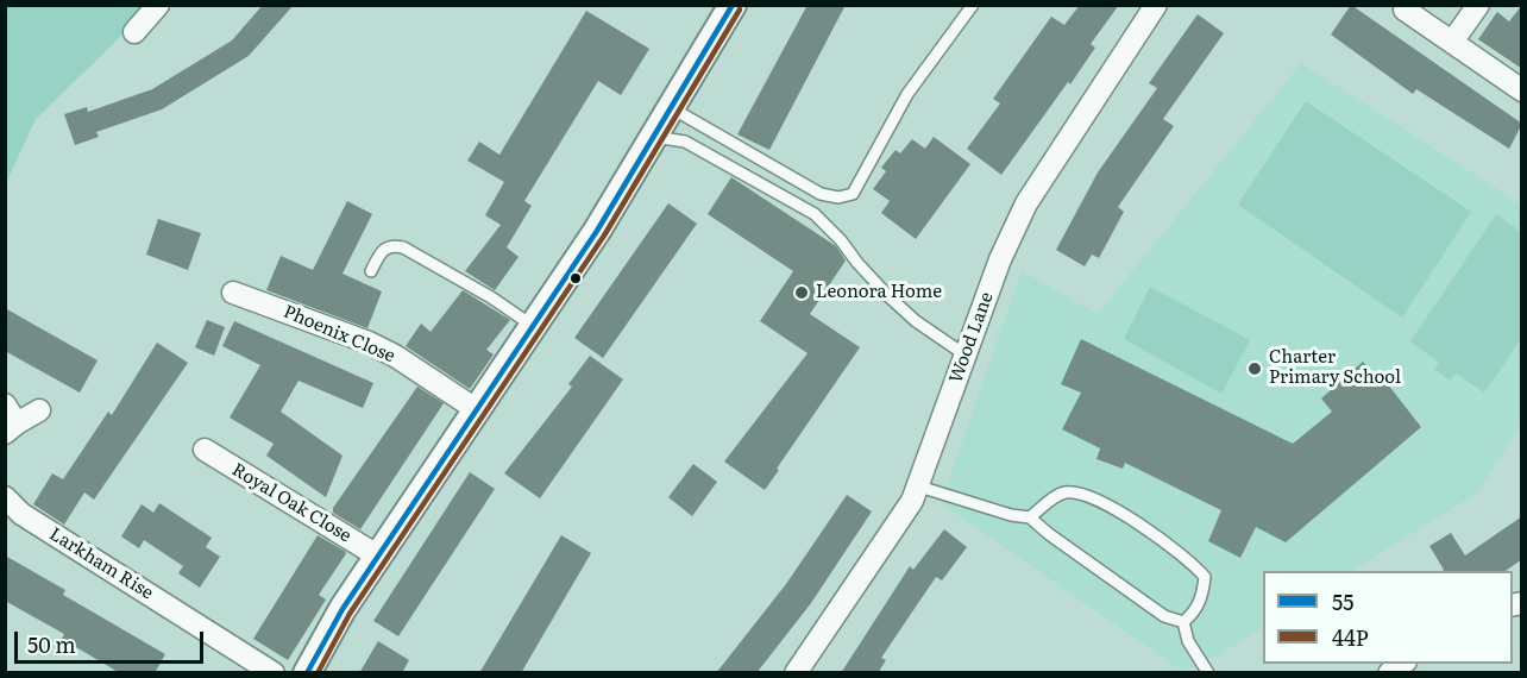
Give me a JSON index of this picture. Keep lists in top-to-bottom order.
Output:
{
  "streets": {
    "street": [
      "Phoenix Close",
      "Wood Lane",
      "Royal Oak Close",
      "Larkham Rise"
    ]
  },
  "places": ["Leonora Home", "Charter Primary School"],
  "lines": ["transit line 55", "transit line 44P"],
  "legend": ["55", "44P"],
  "scale_bar": "50 m"
}
